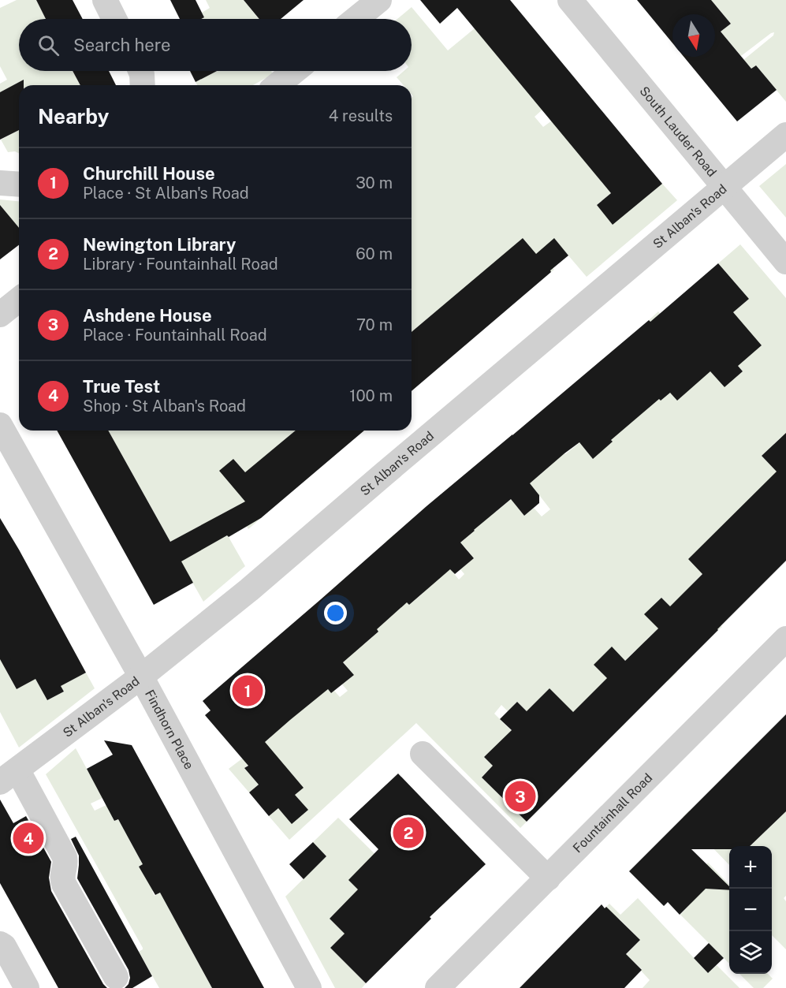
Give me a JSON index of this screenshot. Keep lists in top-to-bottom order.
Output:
{
  "streets": {
    "street": [
      "South Lauder Road",
      "St Alban's Road",
      "Findhorn Place",
      "Fountainhall Road"
    ]
  },
  "crossings": [
    ["South Lauder Road", "St Alban's Road"],
    ["St Alban's Road", "Findhorn Place"]
  ],
  "north": "bottom",
  "page": {
    "search": "Search here",
    "heading": ["Nearby", "4 results"],
    "list": [
      {
        "mark": "1",
        "name": "Churchill House",
        "note": "Place · St Alban's Road",
        "value": "30 m"
      },
      {
        "mark": "2",
        "name": "Newington Library",
        "note": "Library · Fountainhall Road",
        "value": "60 m"
      },
      {
        "mark": "3",
        "name": "Ashdene House",
        "note": "Place · Fountainhall Road",
        "value": "70 m"
      },
      {
        "mark": "4",
        "name": "True Test",
        "note": "Shop · St Alban's Road",
        "value": "100 m"
      }
    ],
    "pins": [
      "1",
      "3",
      "2",
      "4"
    ],
    "map_buttons": ["+", "−"]
  }
}
